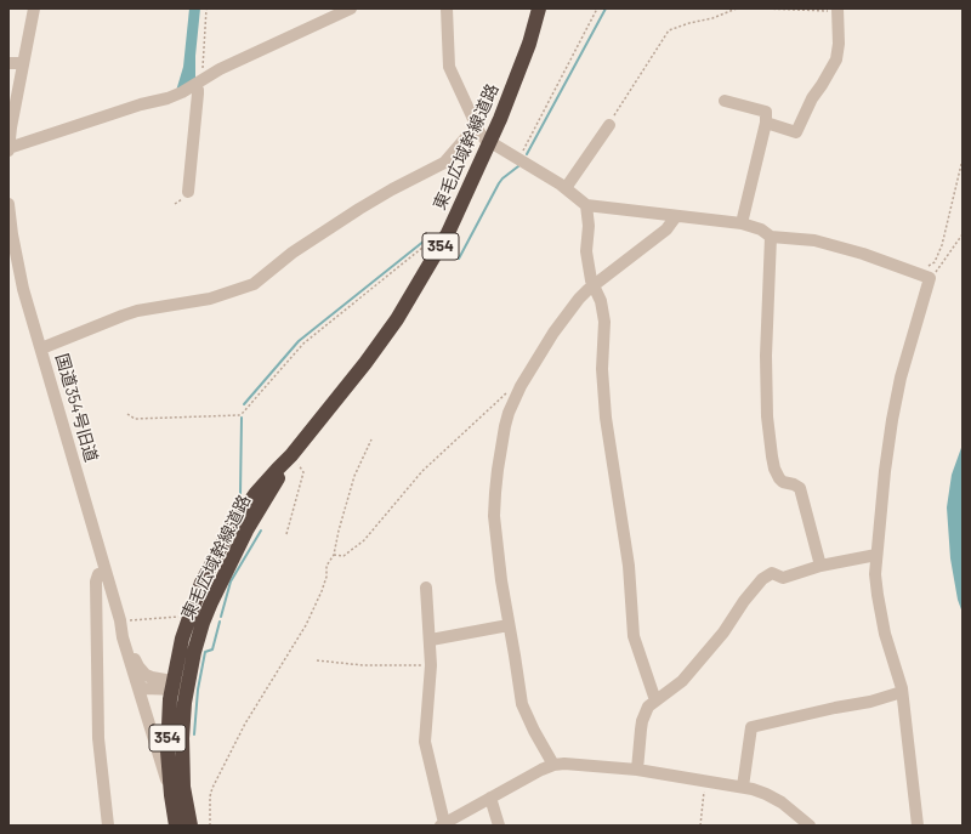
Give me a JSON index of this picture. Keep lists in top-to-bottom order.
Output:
{
  "streets": {
    "highway": ["東毛広域幹線道路", "354"],
    "street": ["国道354号旧道"]
  },
  "crossings": [
    ["東毛広域幹線道路", "国道354号旧道"]
  ]
}
